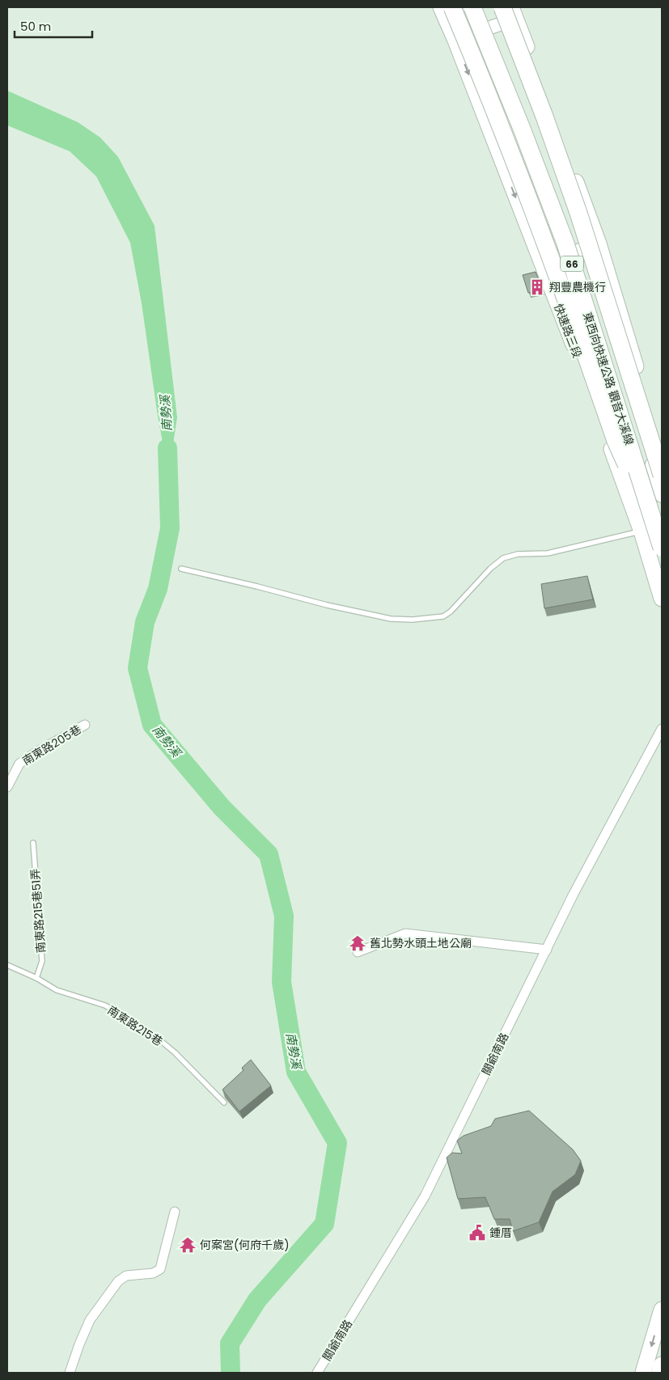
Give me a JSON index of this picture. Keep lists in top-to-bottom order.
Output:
{
  "streets": {
    "highway": ["66", "東西向快速公路 觀音大溪線"],
    "main road": ["快速路三段"],
    "street": ["南東路205巷", "關爺南路"],
    "lane": ["南東路215巷51弄", "南東路215巷"]
  },
  "crossings": [
    ["快速路三段", "東西向快速公路 觀音大溪線"],
    ["南東路215巷51弄", "南東路215巷"]
  ],
  "water": ["南勢溪"],
  "places": {
    "building": ["翔豐農機行"],
    "temple": ["舊北勢水頭土地公廟", "何案宮(何府千歲)"],
    "public building": ["鍾厝"]
  },
  "scale_bar": "50 m"
}
